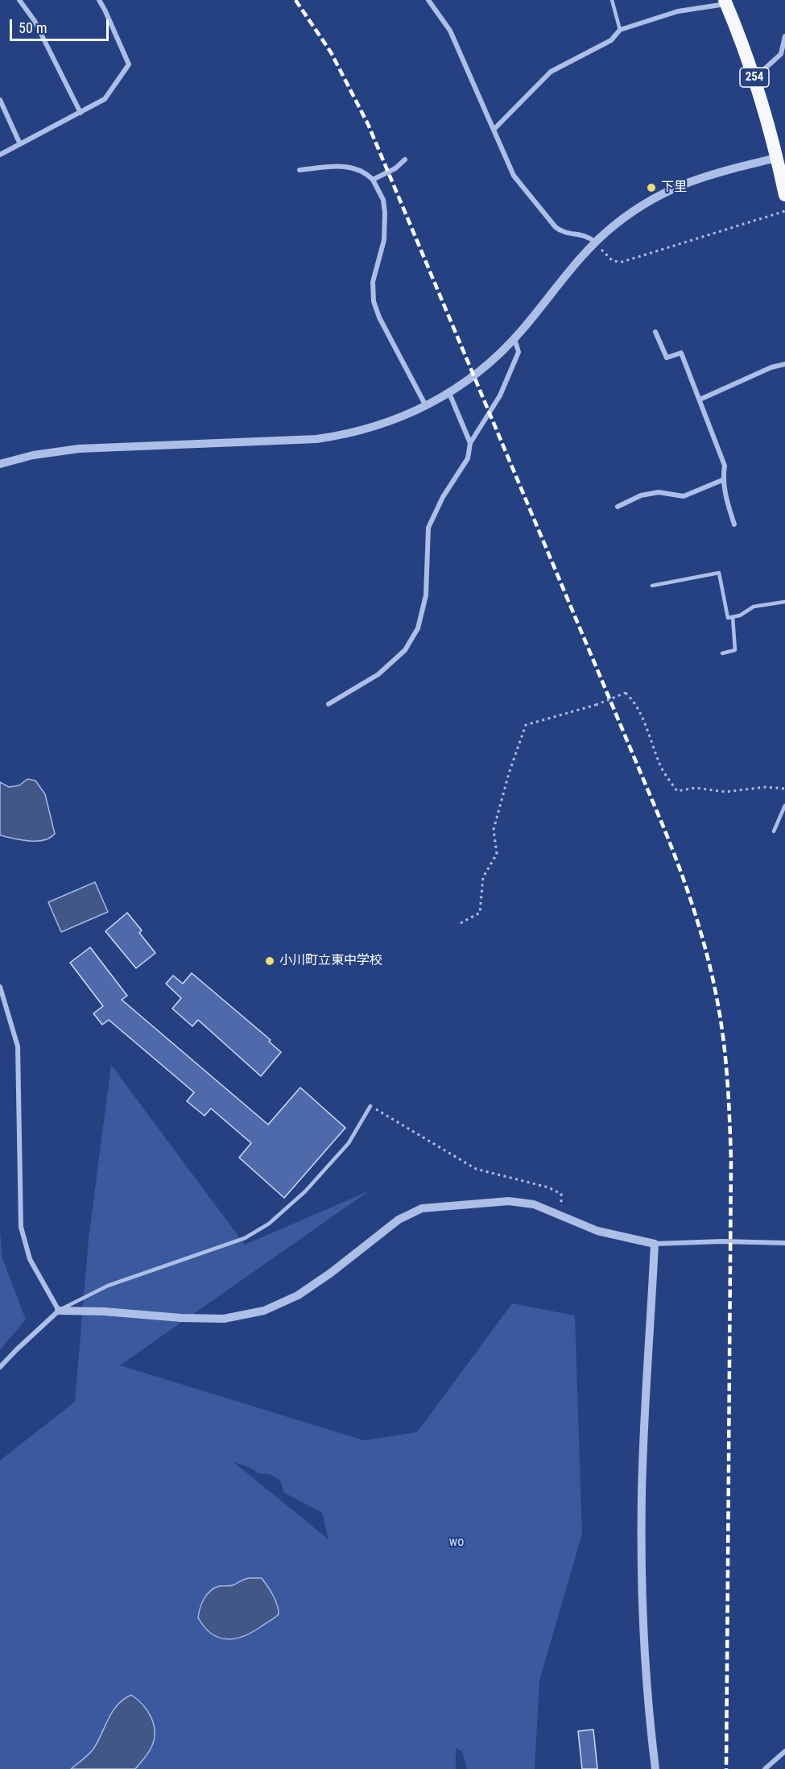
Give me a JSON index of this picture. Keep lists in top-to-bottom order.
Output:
{
  "streets": {
    "highway": ["254"]
  },
  "parks": ["wo"],
  "places": ["下里", "小川町立東中学校"],
  "scale_bar": "50 m"
}
